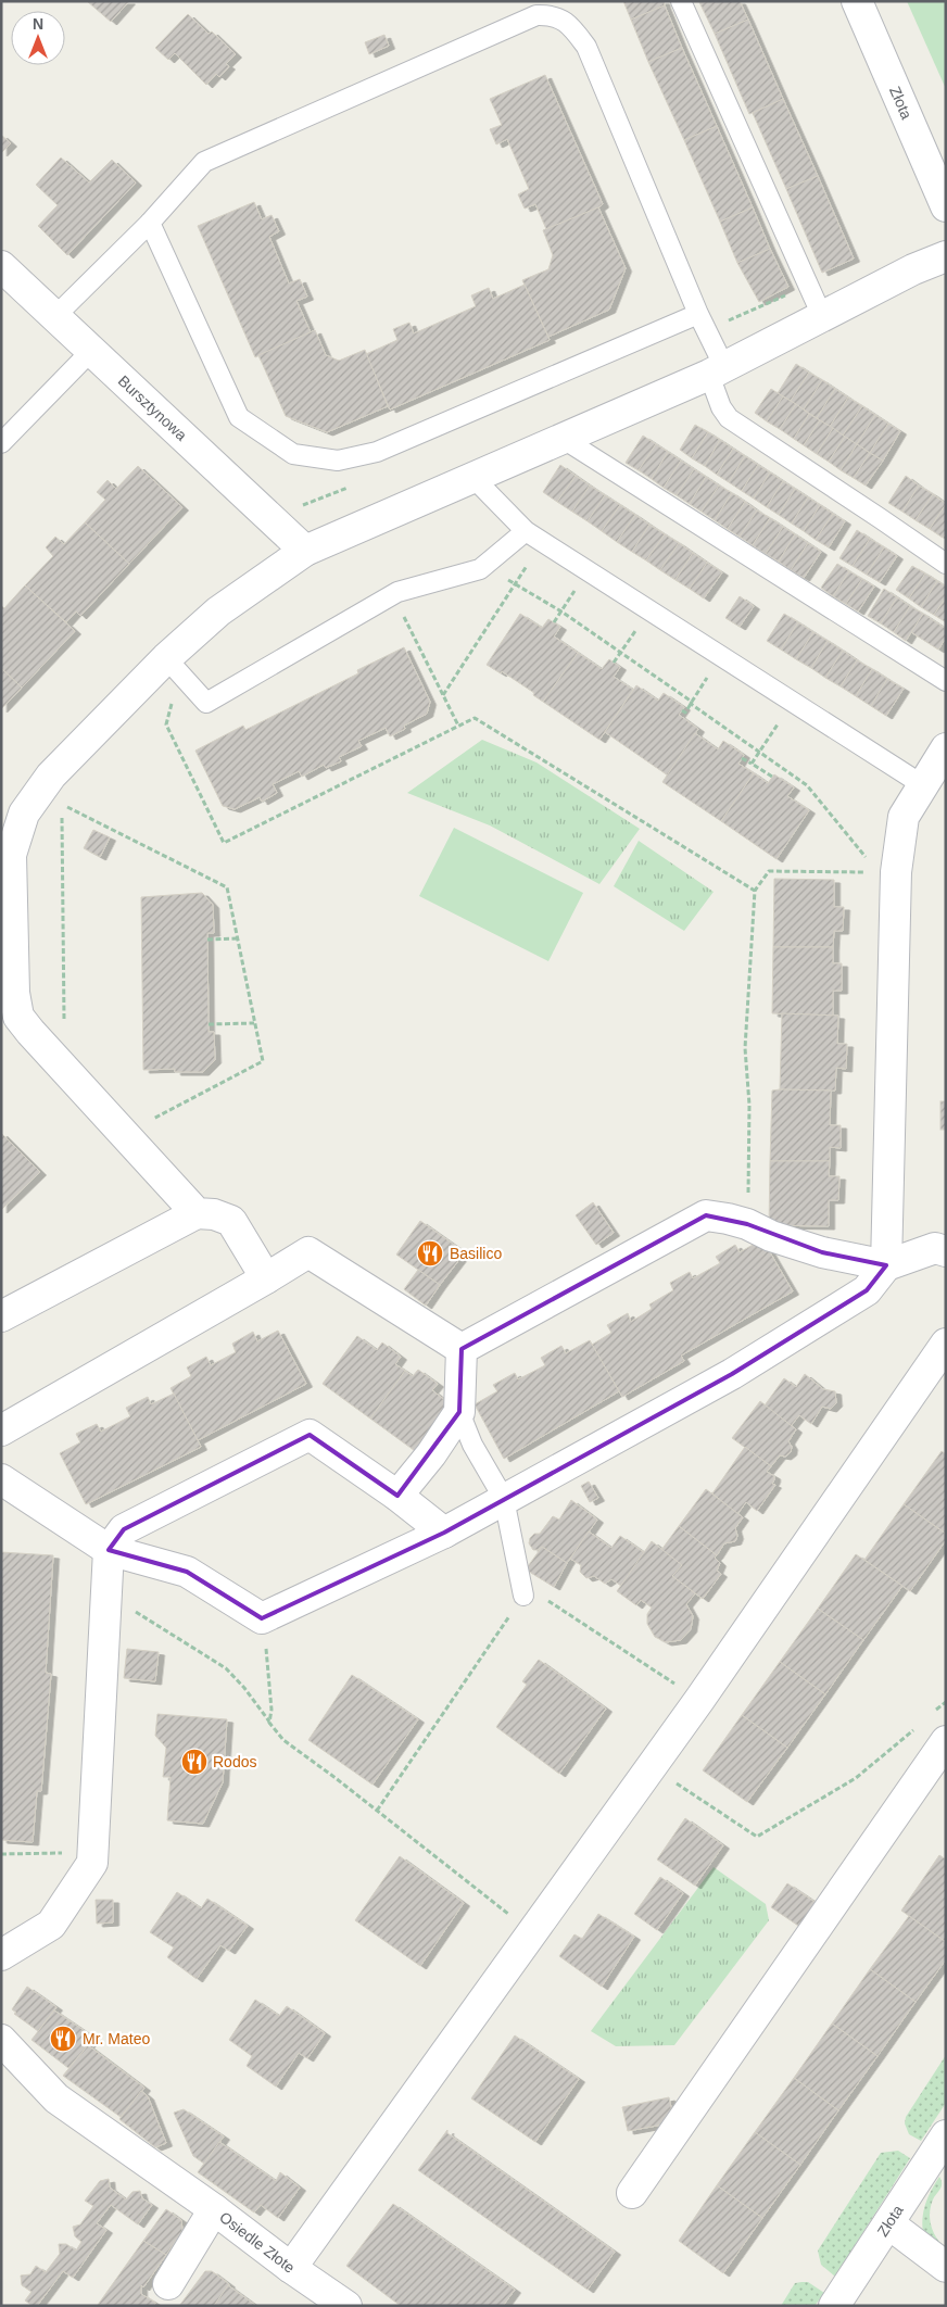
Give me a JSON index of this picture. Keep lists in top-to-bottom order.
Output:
{
  "streets": {
    "street": ["Złota", "Bursztynowa", "Osiedle Złote"]
  },
  "places": {
    "restaurant": ["Basilico", "Rodos", "Mr. Mateo"]
  },
  "north": "top"
}
